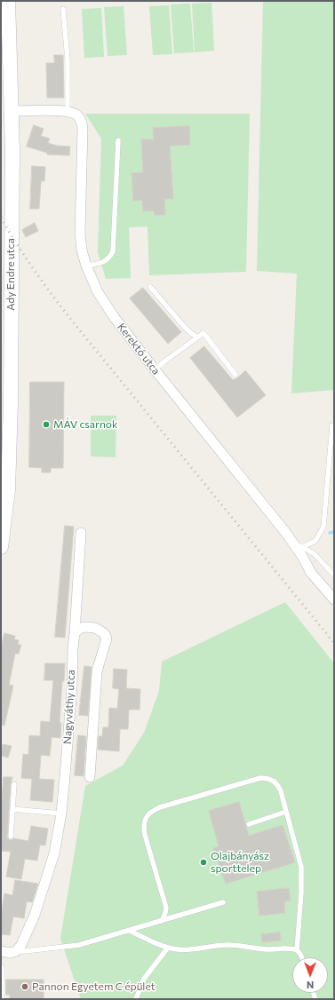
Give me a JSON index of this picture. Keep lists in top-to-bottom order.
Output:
{
  "streets": {
    "street": ["Ady Endre utca", "Kerektó utca", "Nagyváthy utca"]
  },
  "places": ["MÁV csarnok", "Olajbányász sporttelep", "Pannon Egyetem C épület"],
  "north": "bottom"
}
